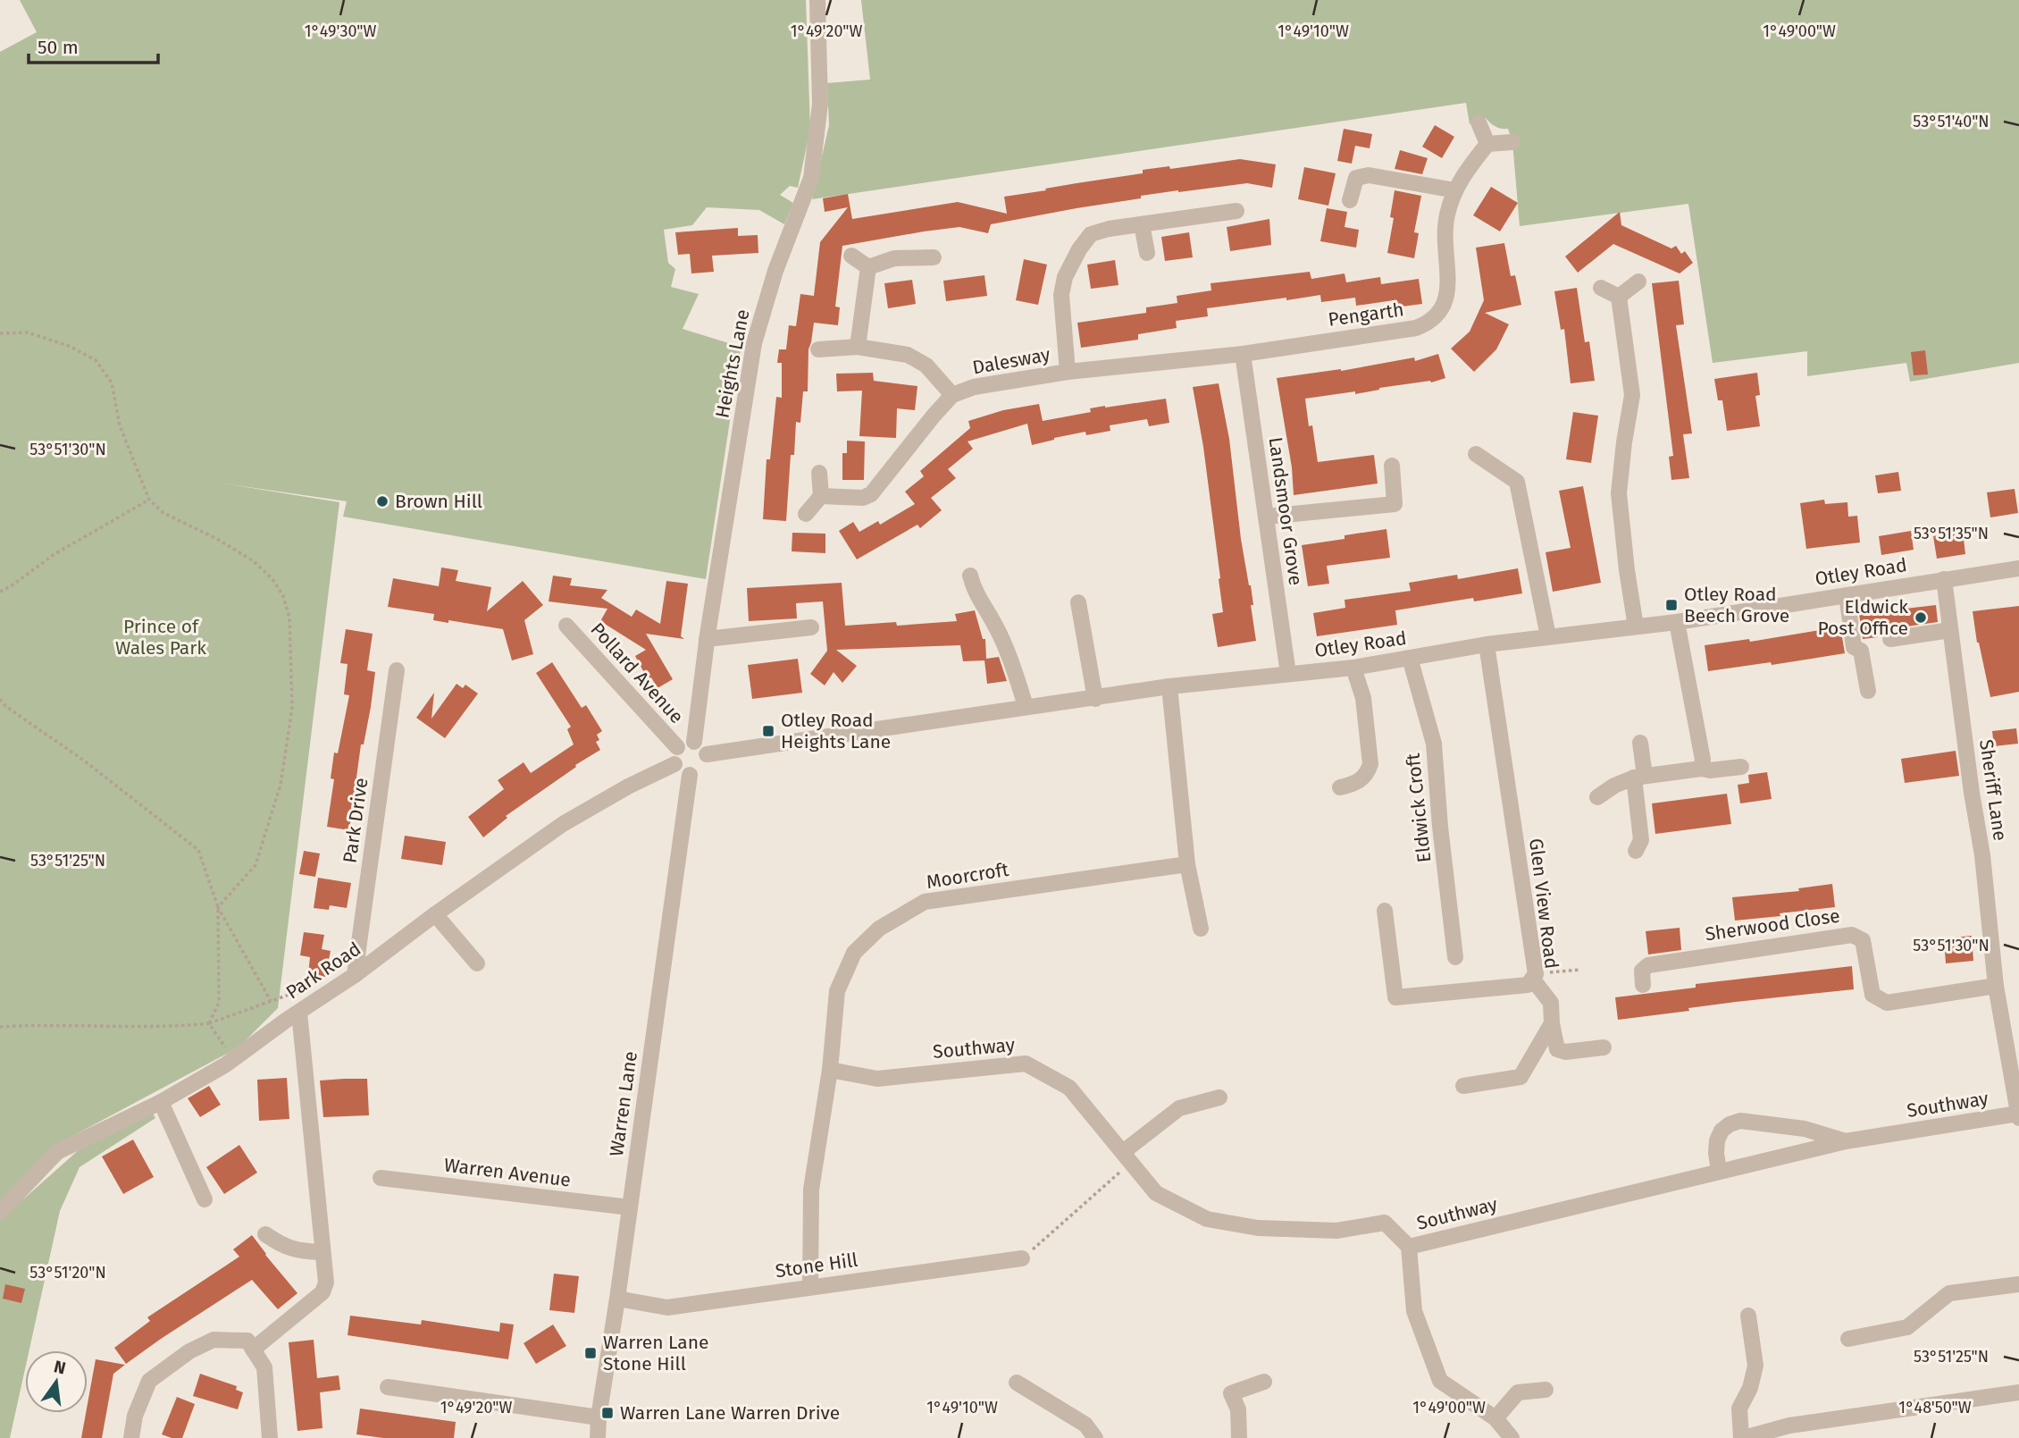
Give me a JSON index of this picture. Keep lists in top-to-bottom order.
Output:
{
  "streets": {
    "street": [
      "Pengarth",
      "Dalesway",
      "Heights Lane",
      "Landsmoor Grove",
      "Otley Road",
      "Pollard Avenue",
      "Sheriff Lane",
      "Eldwick Croft",
      "Park Drive",
      "Moorcroft",
      "Glen View Road",
      "Sherwood Close",
      "Park Road",
      "Southway",
      "Warren Lane",
      "Warren Avenue",
      "Stone Hill"
    ]
  },
  "crossings": [
    ["Pengarth", "Dalesway"],
    ["Pengarth", "Landsmoor Grove"],
    ["Dalesway", "Landsmoor Grove"],
    ["Heights Lane", "Otley Road"],
    ["Heights Lane", "Pollard Avenue"],
    ["Heights Lane", "Park Road"],
    ["Heights Lane", "Warren Lane"],
    ["Landsmoor Grove", "Otley Road"],
    ["Otley Road", "Pollard Avenue"],
    ["Otley Road", "Sheriff Lane"],
    ["Otley Road", "Eldwick Croft"],
    ["Otley Road", "Glen View Road"],
    ["Otley Road", "Park Road"],
    ["Otley Road", "Warren Lane"],
    ["Pollard Avenue", "Park Road"],
    ["Pollard Avenue", "Warren Lane"],
    ["Sheriff Lane", "Sherwood Close"],
    ["Sheriff Lane", "Southway"],
    ["Park Drive", "Park Road"],
    ["Moorcroft", "Southway"],
    ["Moorcroft", "Stone Hill"],
    ["Park Road", "Warren Lane"],
    ["Warren Lane", "Warren Avenue"],
    ["Warren Lane", "Stone Hill"]
  ],
  "parks": ["Prince of Wales Park"],
  "places": {
    "other": ["Brown Hill", "Eldwick Post Office"],
    "transit": [
      "Otley Road Beech Grove",
      "Otley Road Heights Lane",
      "Warren Lane Stone Hill",
      "Warren Lane Warren Drive"
    ]
  },
  "scale_bar": "50 m",
  "north": "top",
  "coordinates": [
    "1°49'20\"W",
    "1°49'00\"W",
    "1°49'30\"W",
    "1°49'10\"W",
    "53°51'40\"N",
    "53°51'30\"N",
    "53°51'35\"N",
    "53°51'25\"N",
    "53°51'20\"N",
    "1°48'50\"W"
  ]
}
